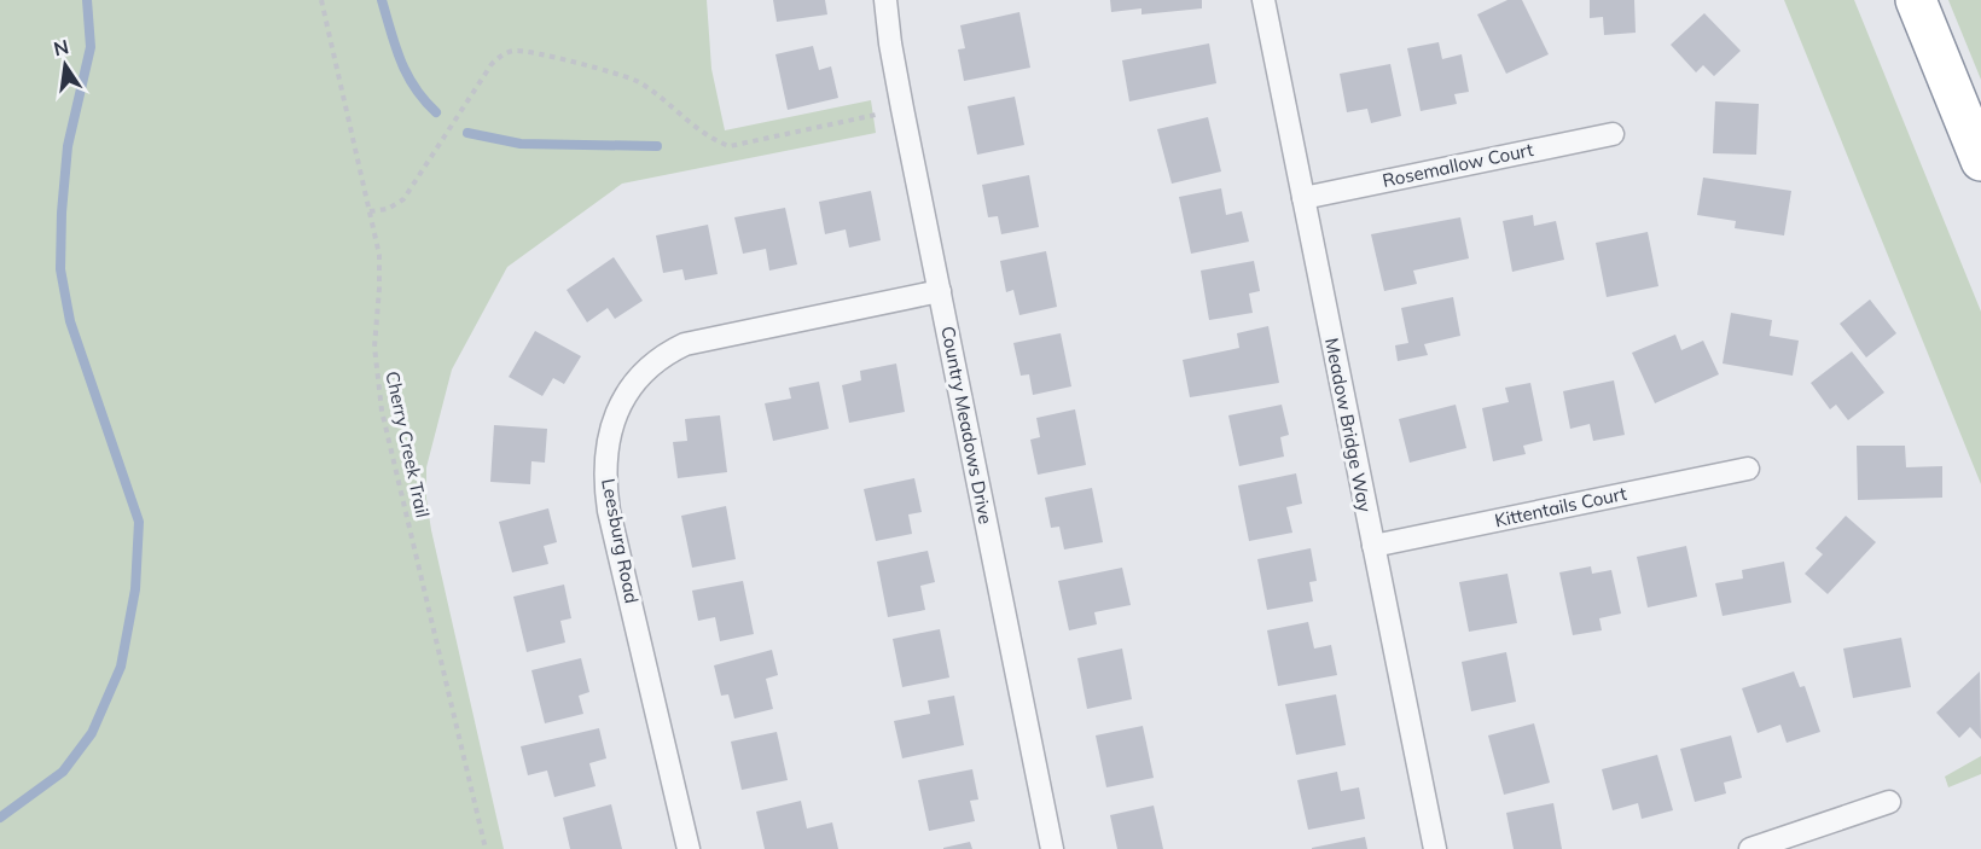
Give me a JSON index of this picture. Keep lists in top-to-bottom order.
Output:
{
  "streets": {
    "street": [
      "Rosemallow Court",
      "Country Meadows Drive",
      "Meadow Bridge Way",
      "Kittentails Court",
      "Leesburg Road"
    ],
    "path": ["Cherry Creek Trail"]
  },
  "crossings": [
    ["Rosemallow Court", "Meadow Bridge Way"],
    ["Country Meadows Drive", "Leesburg Road"],
    ["Meadow Bridge Way", "Kittentails Court"]
  ],
  "north": "top"
}
